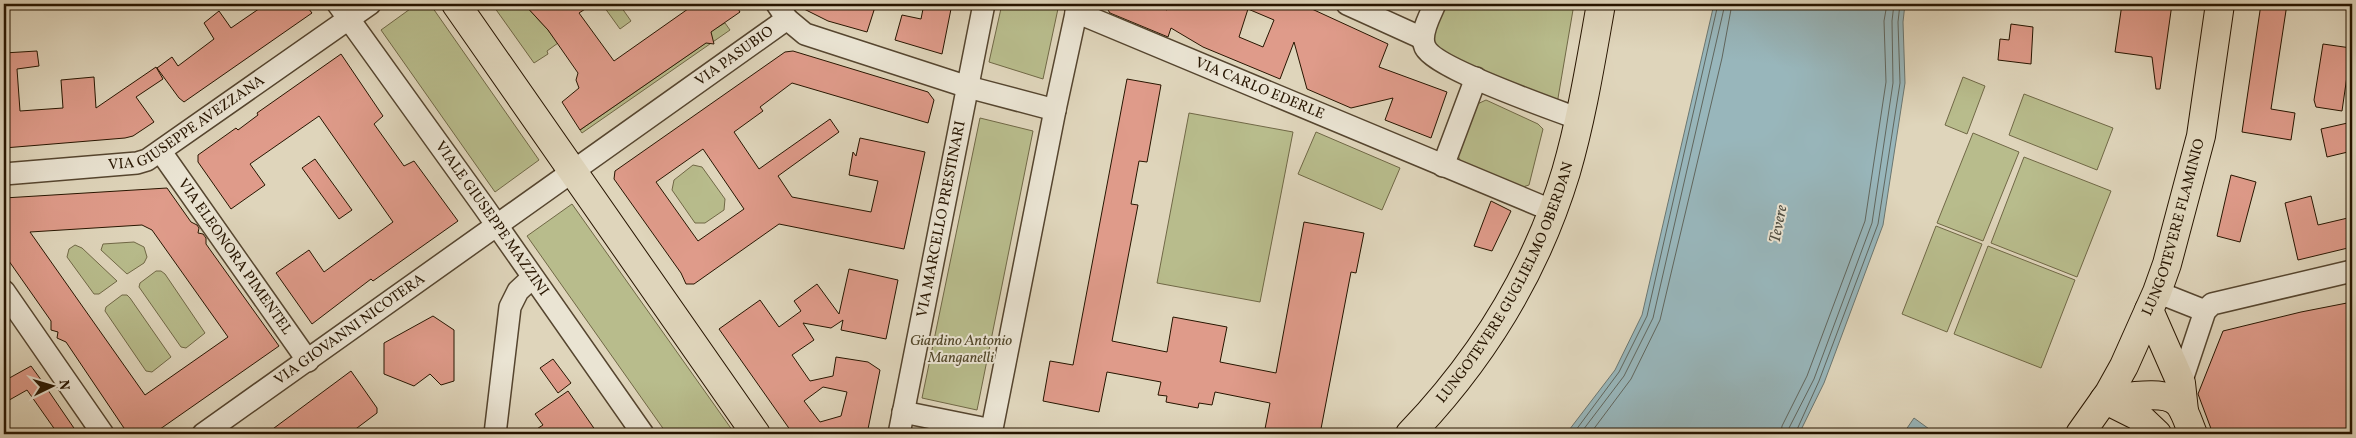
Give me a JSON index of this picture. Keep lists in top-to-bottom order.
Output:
{
  "streets": {
    "main road": ["LUNGOTEVERE FLAMINIO", "LUNGOTEVERE GUGLIELMO OBERDAN"],
    "street": [
      "VIA PASUBIO",
      "VIA CARLO EDERLE",
      "VIA GIUSEPPE AVEZZANA",
      "VIALE GIUSEPPE MAZZINI",
      "VIA MARCELLO PRESTINARI",
      "VIA ELEONORA PIMENTEL",
      "VIA GIOVANNI NICOTERA"
    ]
  },
  "crossings": [
    ["VIA PASUBIO", "VIALE GIUSEPPE MAZZINI"],
    ["VIA PASUBIO", "VIA MARCELLO PRESTINARI"],
    ["VIA PASUBIO", "VIA GIOVANNI NICOTERA"],
    ["VIA CARLO EDERLE", "LUNGOTEVERE GUGLIELMO OBERDAN"],
    ["VIA GIUSEPPE AVEZZANA", "VIALE GIUSEPPE MAZZINI"],
    ["VIA GIUSEPPE AVEZZANA", "VIA ELEONORA PIMENTEL"],
    ["VIALE GIUSEPPE MAZZINI", "VIA GIOVANNI NICOTERA"],
    ["VIA ELEONORA PIMENTEL", "VIA GIOVANNI NICOTERA"]
  ],
  "water": ["Tevere"],
  "parks": ["Giardino Antonio Manganelli"],
  "north": "right"
}
